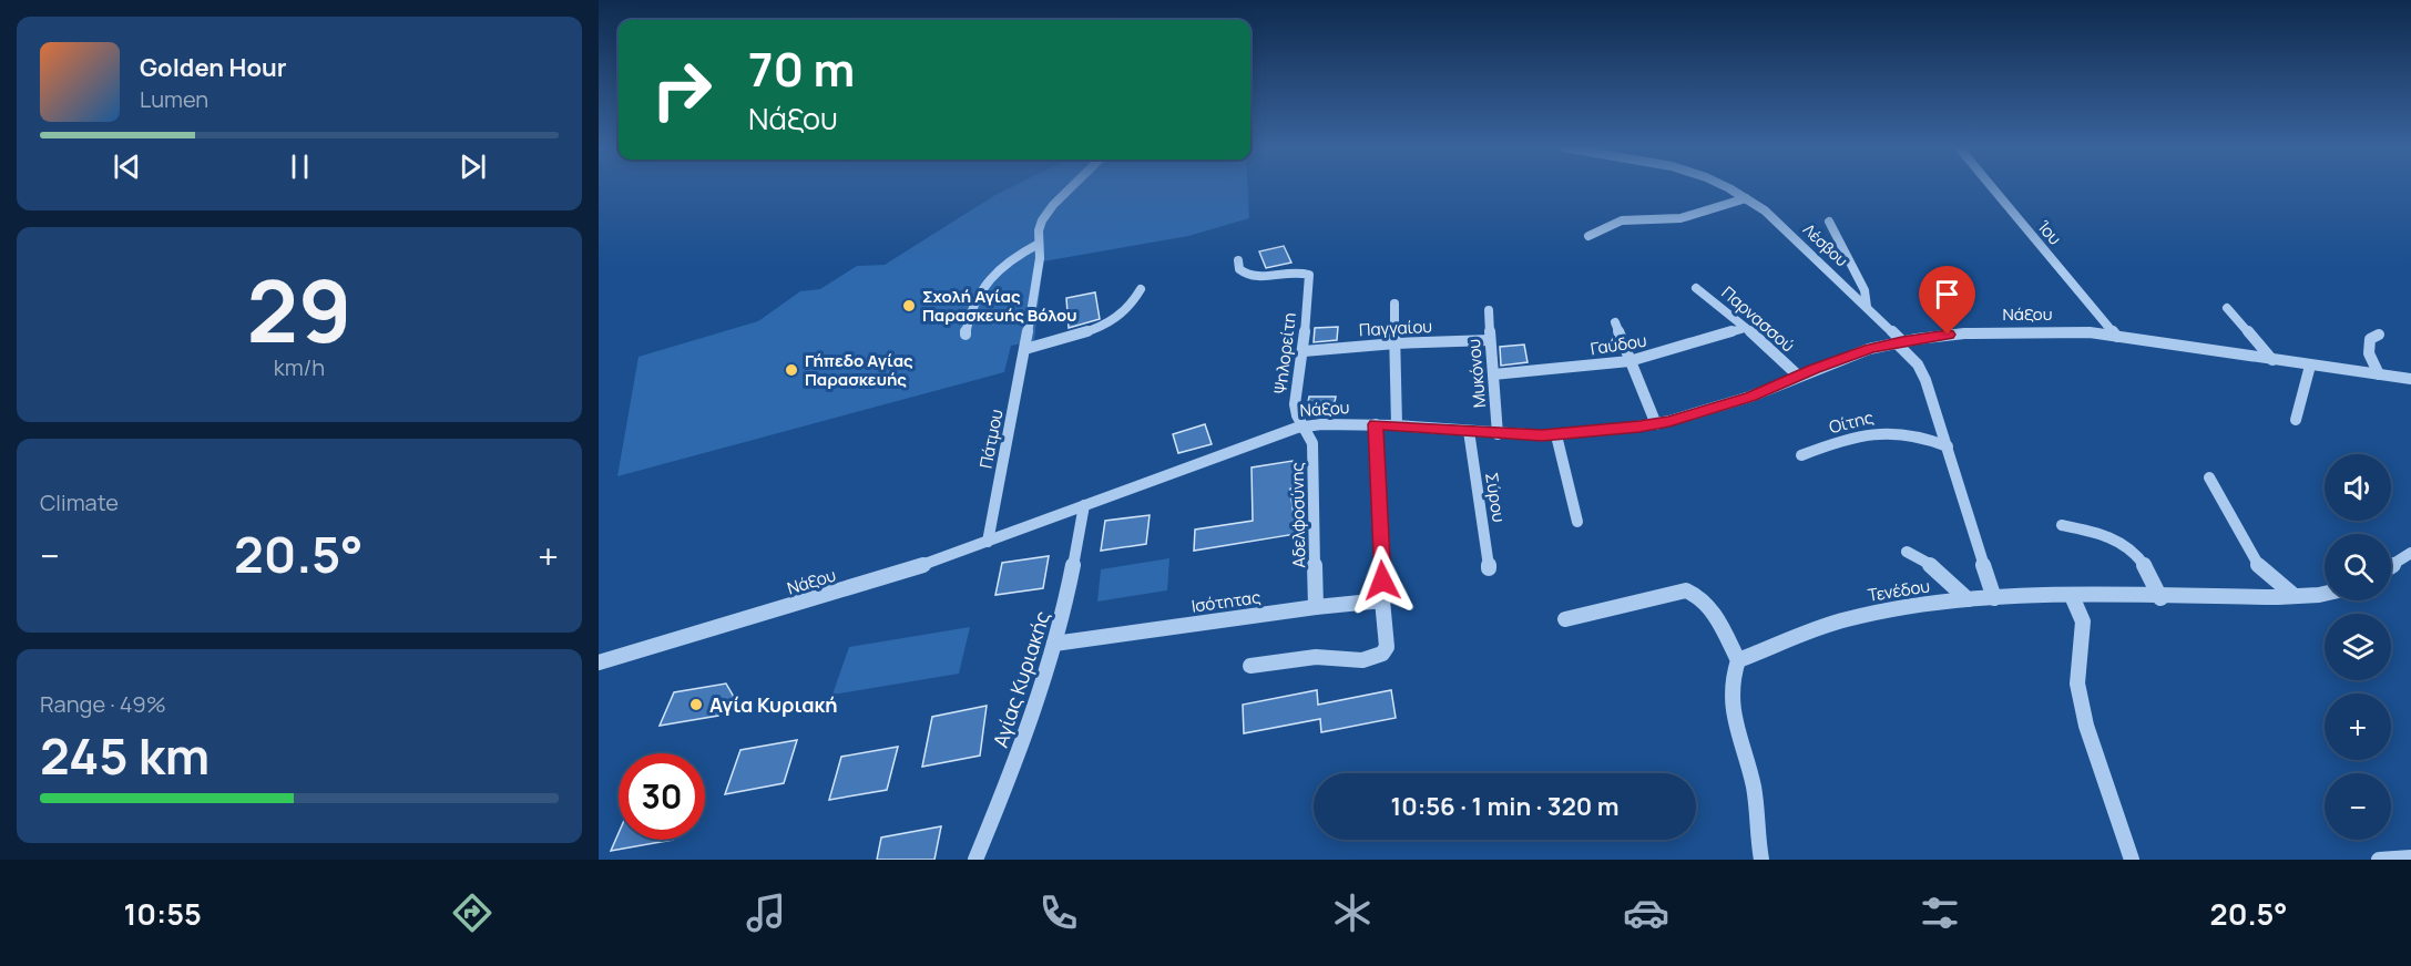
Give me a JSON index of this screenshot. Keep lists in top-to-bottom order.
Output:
{
  "streets": {
    "street": [
      "Ίου",
      "Λέσβου",
      "Νάξου",
      "Παρνασσού",
      "Παγγαίου",
      "Γαύδου",
      "Ψηλορείτη",
      "Μυκόνου",
      "Οίτης",
      "Πάτμου",
      "Σύρου",
      "Αδελφοσύνης",
      "Τενέδου",
      "Ισότητας",
      "Αγίας Κυριακής"
    ]
  },
  "crossings": [
    ["Ίου", "Νάξου"],
    ["Λέσβου", "Νάξου"],
    ["Λέσβου", "Οίτης"],
    ["Λέσβου", "Τενέδου"],
    ["Νάξου", "Παρνασσού"],
    ["Νάξου", "Ψηλορείτη"],
    ["Νάξου", "Μυκόνου"],
    ["Νάξου", "Πάτμου"],
    ["Νάξου", "Σύρου"],
    ["Νάξου", "Αδελφοσύνης"],
    ["Νάξου", "Αγίας Κυριακής"],
    ["Παρνασσού", "Γαύδου"],
    ["Παγγαίου", "Ψηλορείτη"],
    ["Παγγαίου", "Μυκόνου"],
    ["Γαύδου", "Μυκόνου"],
    ["Ψηλορείτη", "Αδελφοσύνης"],
    ["Αδελφοσύνης", "Ισότητας"],
    ["Ισότητας", "Αγίας Κυριακής"]
  ],
  "places": ["Σχολή Αγίας Παρασκευής Βόλου", "Γήπεδο Αγίας Παρασκευής", "Αγία Κυριακή"],
  "page": {
    "turn": ["70 m", "Νάξου"],
    "song": ["Golden Hour", "Lumen"],
    "tile": [
      ["29", "km/h"],
      "Climate",
      ["Range · 49%", "245 km"]
    ],
    "map_buttons": ["+", "−"],
    "heat": ["−", "20.5°", "+"],
    "limit": "30",
    "trip": "10:56 · 1 min · 320 m",
    "tabs": ["10:55", "20.5°"]
  }
}
